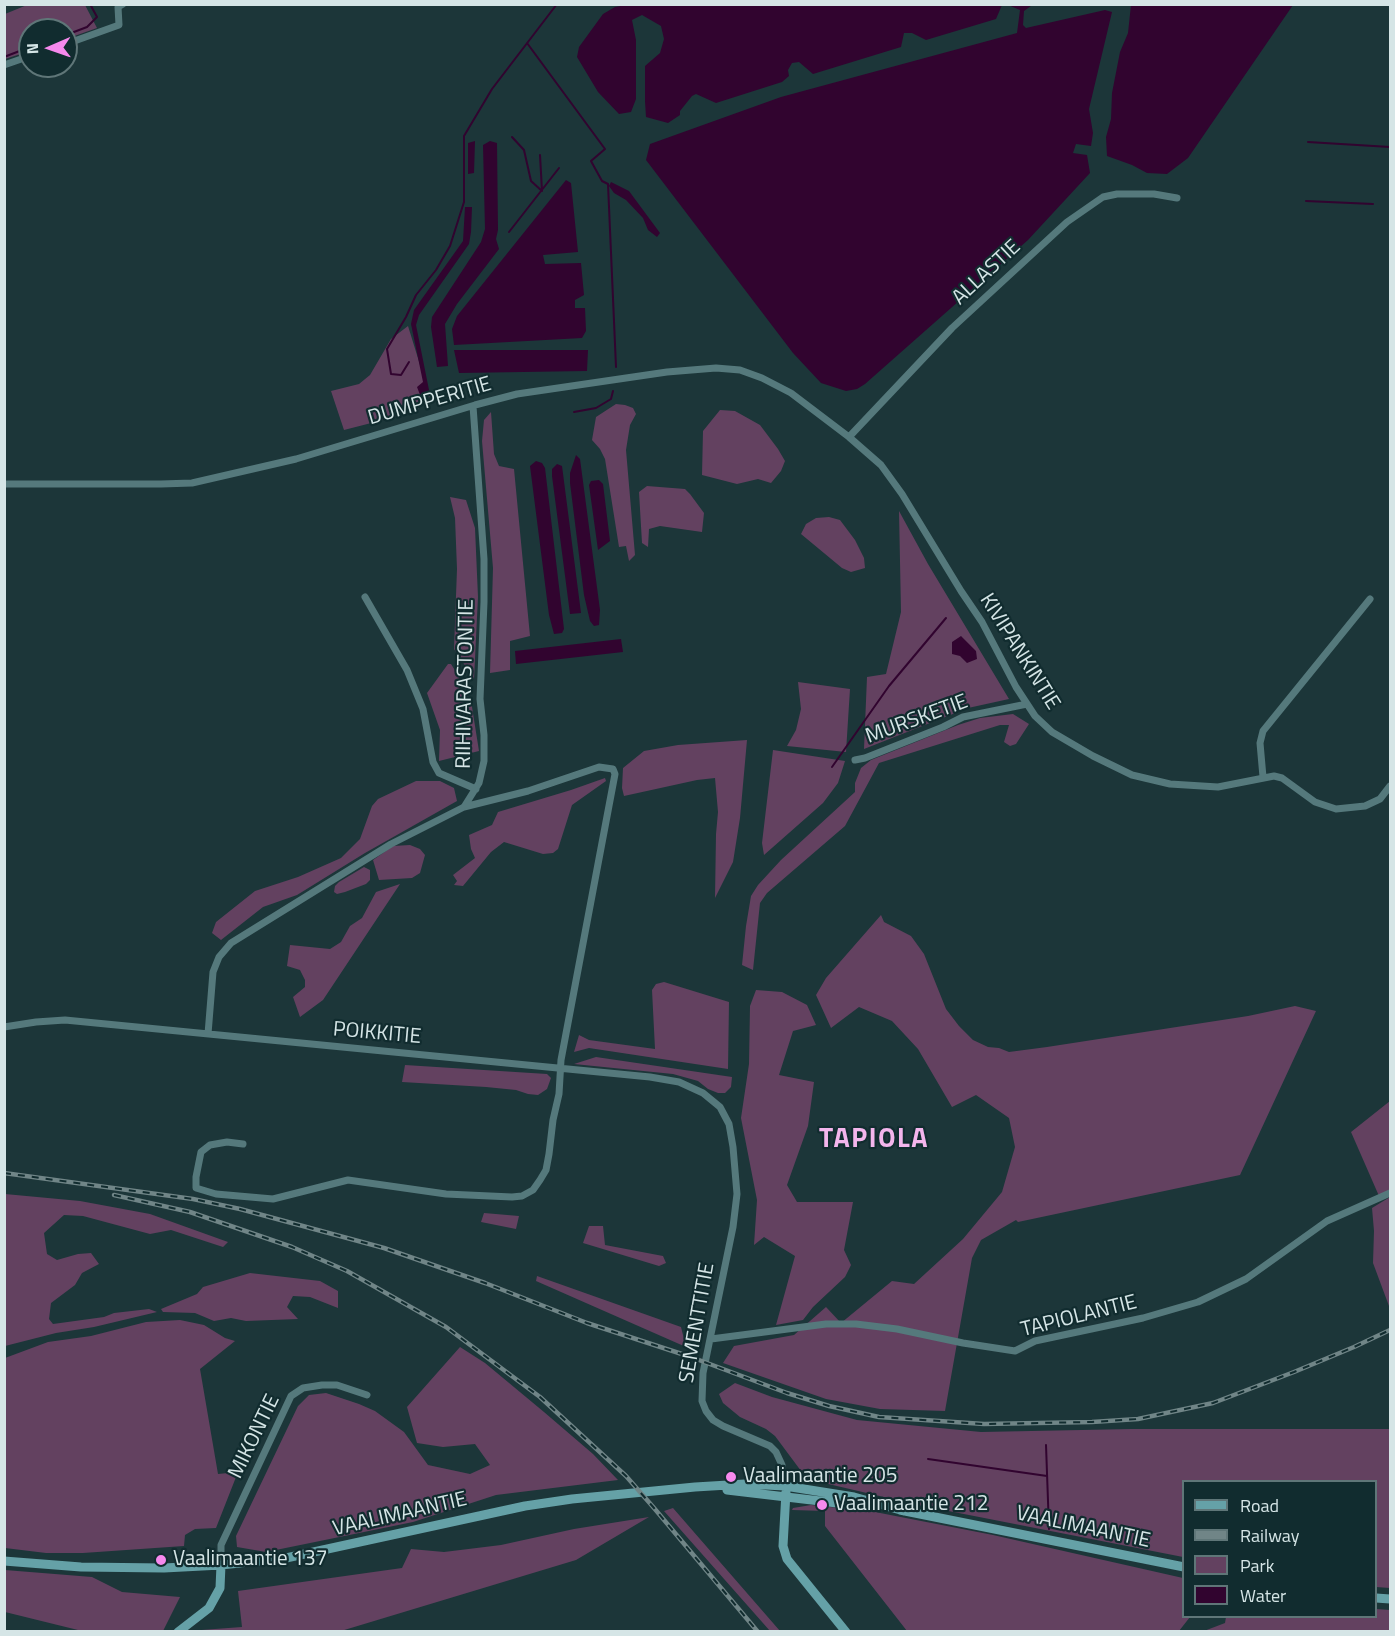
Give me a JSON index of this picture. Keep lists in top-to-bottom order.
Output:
{
  "streets": {
    "main road": ["VAALIMAANTIE"],
    "street": [
      "ALLASTIE",
      "DUMPPERITIE",
      "KIVIPANKINTIE",
      "RIIHIVARASTONTIE",
      "MURSKETIE",
      "POIKKITIE",
      "TAPIOLANTIE",
      "SEMENTTITIE",
      "MIKONTIE"
    ]
  },
  "crossings": [
    ["ALLASTIE", "DUMPPERITIE"],
    ["ALLASTIE", "KIVIPANKINTIE"],
    ["DUMPPERITIE", "KIVIPANKINTIE"],
    ["DUMPPERITIE", "RIIHIVARASTONTIE"],
    ["KIVIPANKINTIE", "MURSKETIE"],
    ["RIIHIVARASTONTIE", "POIKKITIE"],
    ["POIKKITIE", "SEMENTTITIE"],
    ["TAPIOLANTIE", "SEMENTTITIE"],
    ["SEMENTTITIE", "VAALIMAANTIE"],
    ["MIKONTIE", "VAALIMAANTIE"]
  ],
  "districts": ["TAPIOLA"],
  "places": ["Vaalimaantie 205", "Vaalimaantie 212", "Vaalimaantie 137"],
  "legend": [
    "Road",
    "Railway",
    "Park",
    "Water"
  ],
  "north": "left"
}
